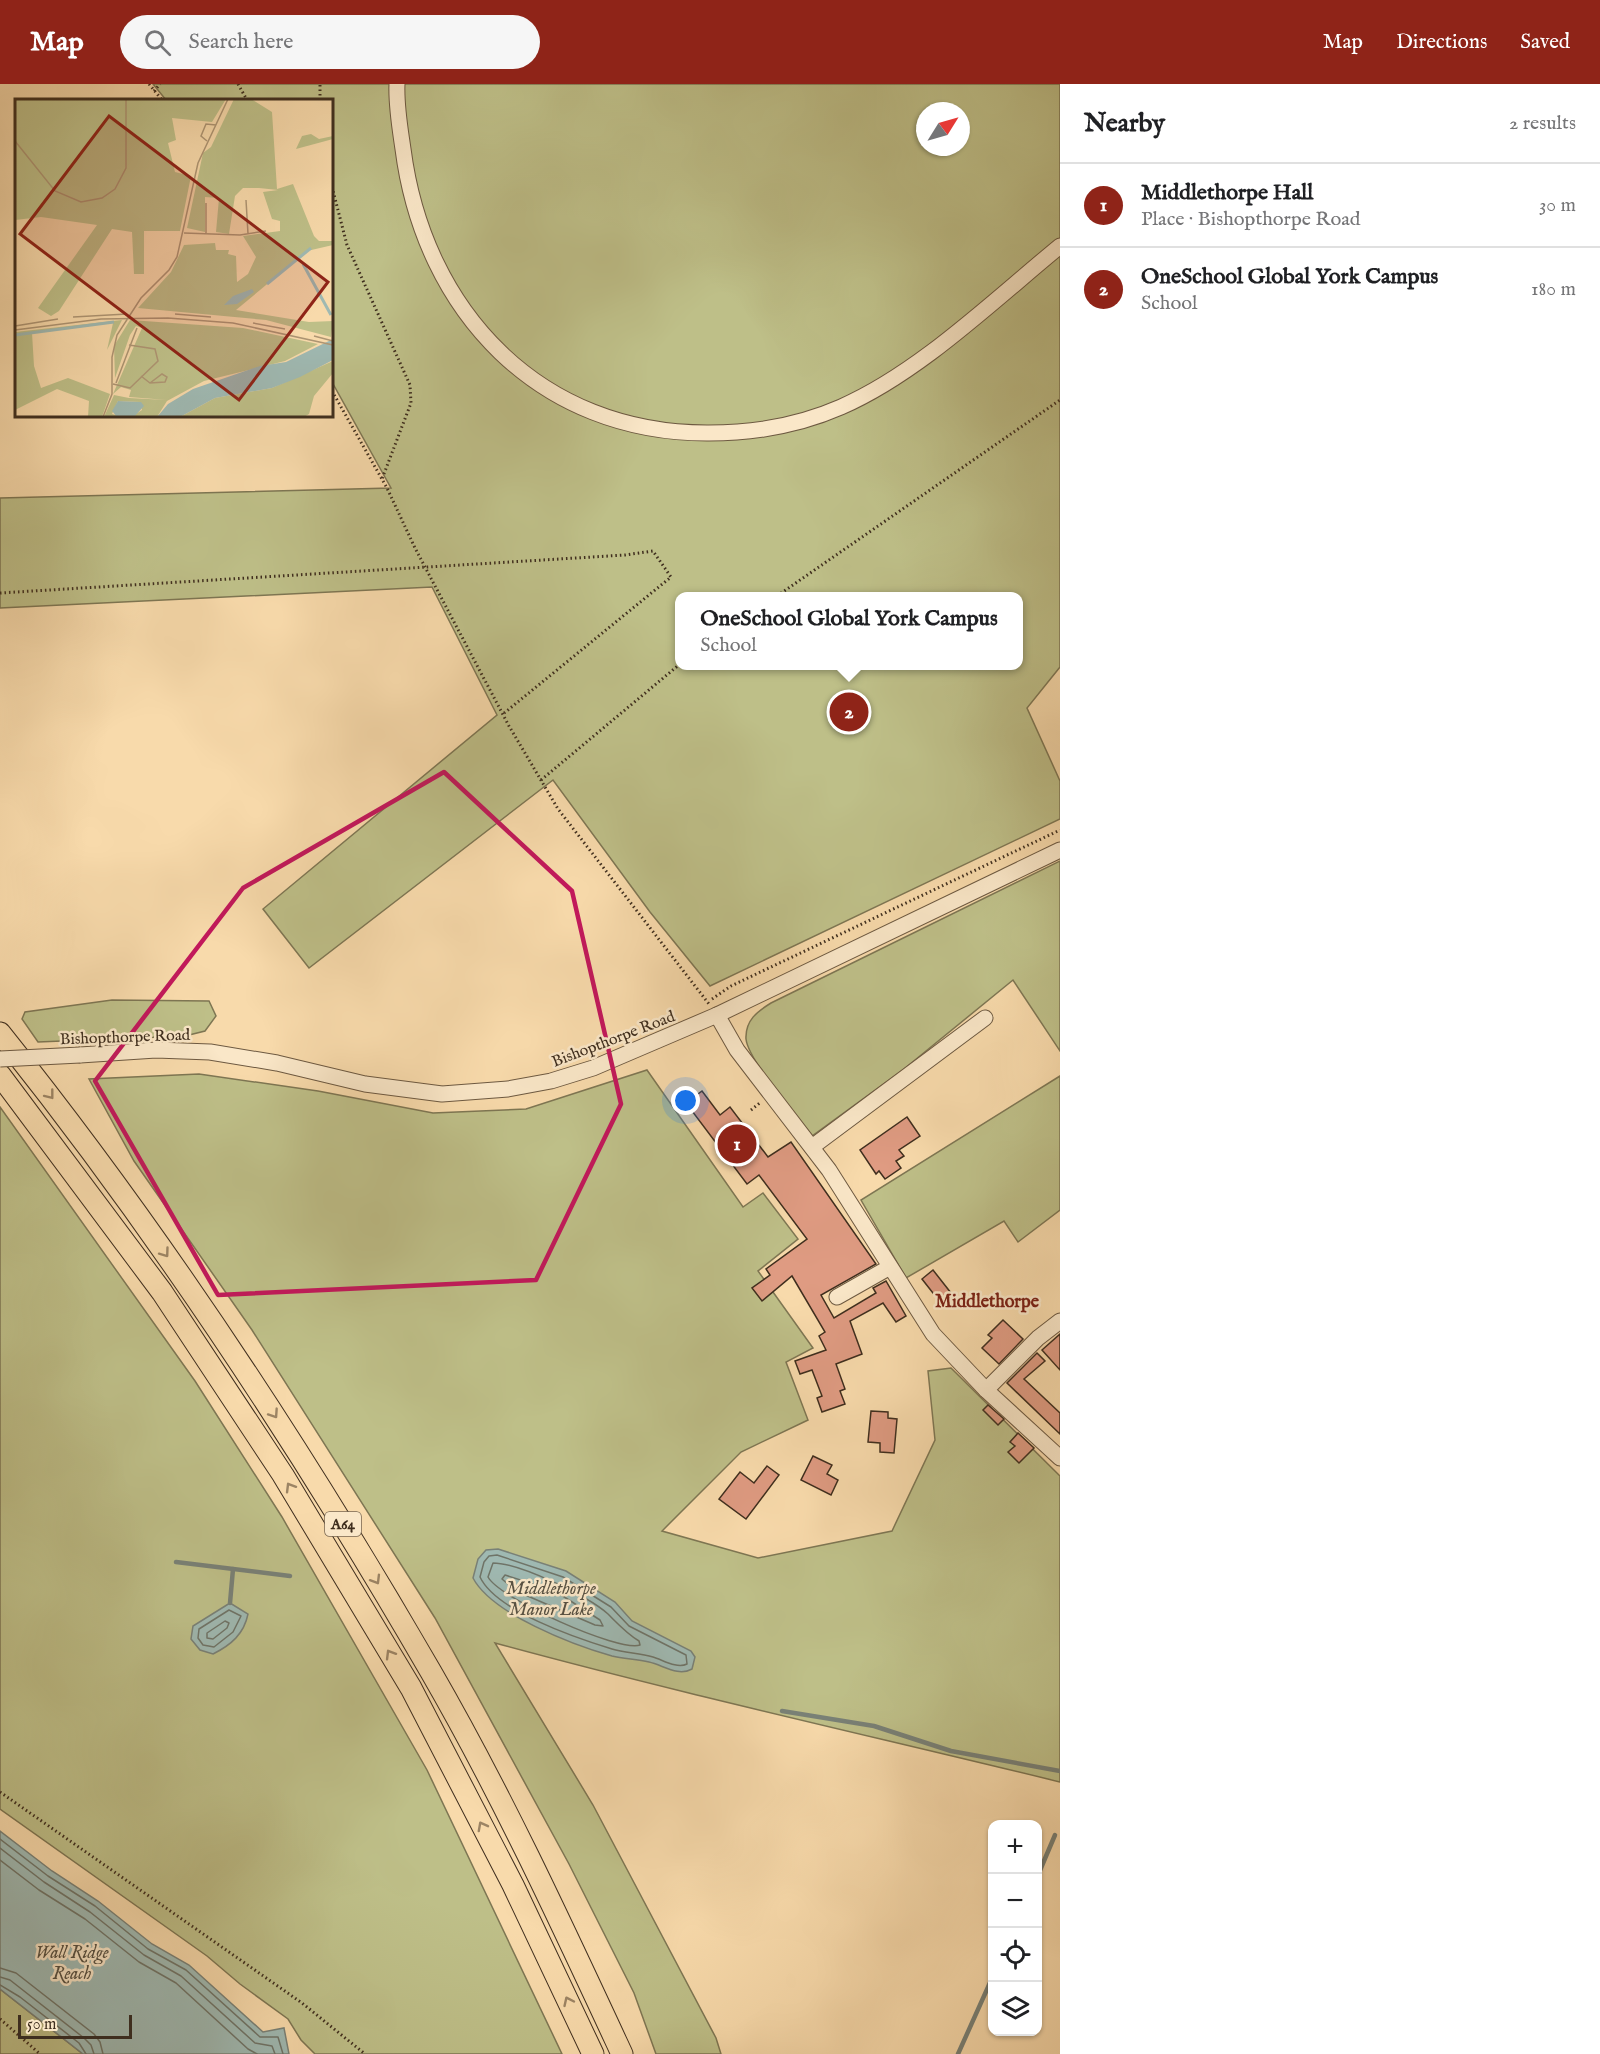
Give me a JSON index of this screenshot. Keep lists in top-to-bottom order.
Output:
{
  "streets": {
    "highway": ["A64"],
    "street": ["Bishopthorpe Road"]
  },
  "districts": ["Middlethorpe"],
  "water": ["Middlethorpe Manor Lake", "Wall Ridge Reach"],
  "scale_bar": "50 m",
  "north": "top right",
  "page": {
    "header": "Map",
    "search": "Search here",
    "nav": ["Map", "Directions", "Saved"],
    "heading": ["Nearby", "2 results"],
    "list": [
      {
        "mark": "1",
        "name": "Middlethorpe Hall",
        "note": "Place · Bishopthorpe Road",
        "value": "30 m"
      },
      {
        "mark": "2",
        "name": "OneSchool Global York Campus",
        "note": "School",
        "value": "180 m"
      }
    ],
    "popup": ["OneSchool Global York Campus", "School"],
    "pins": ["2", "1"],
    "map_buttons": ["+", "−"],
    "scale": "50 m"
  }
}
